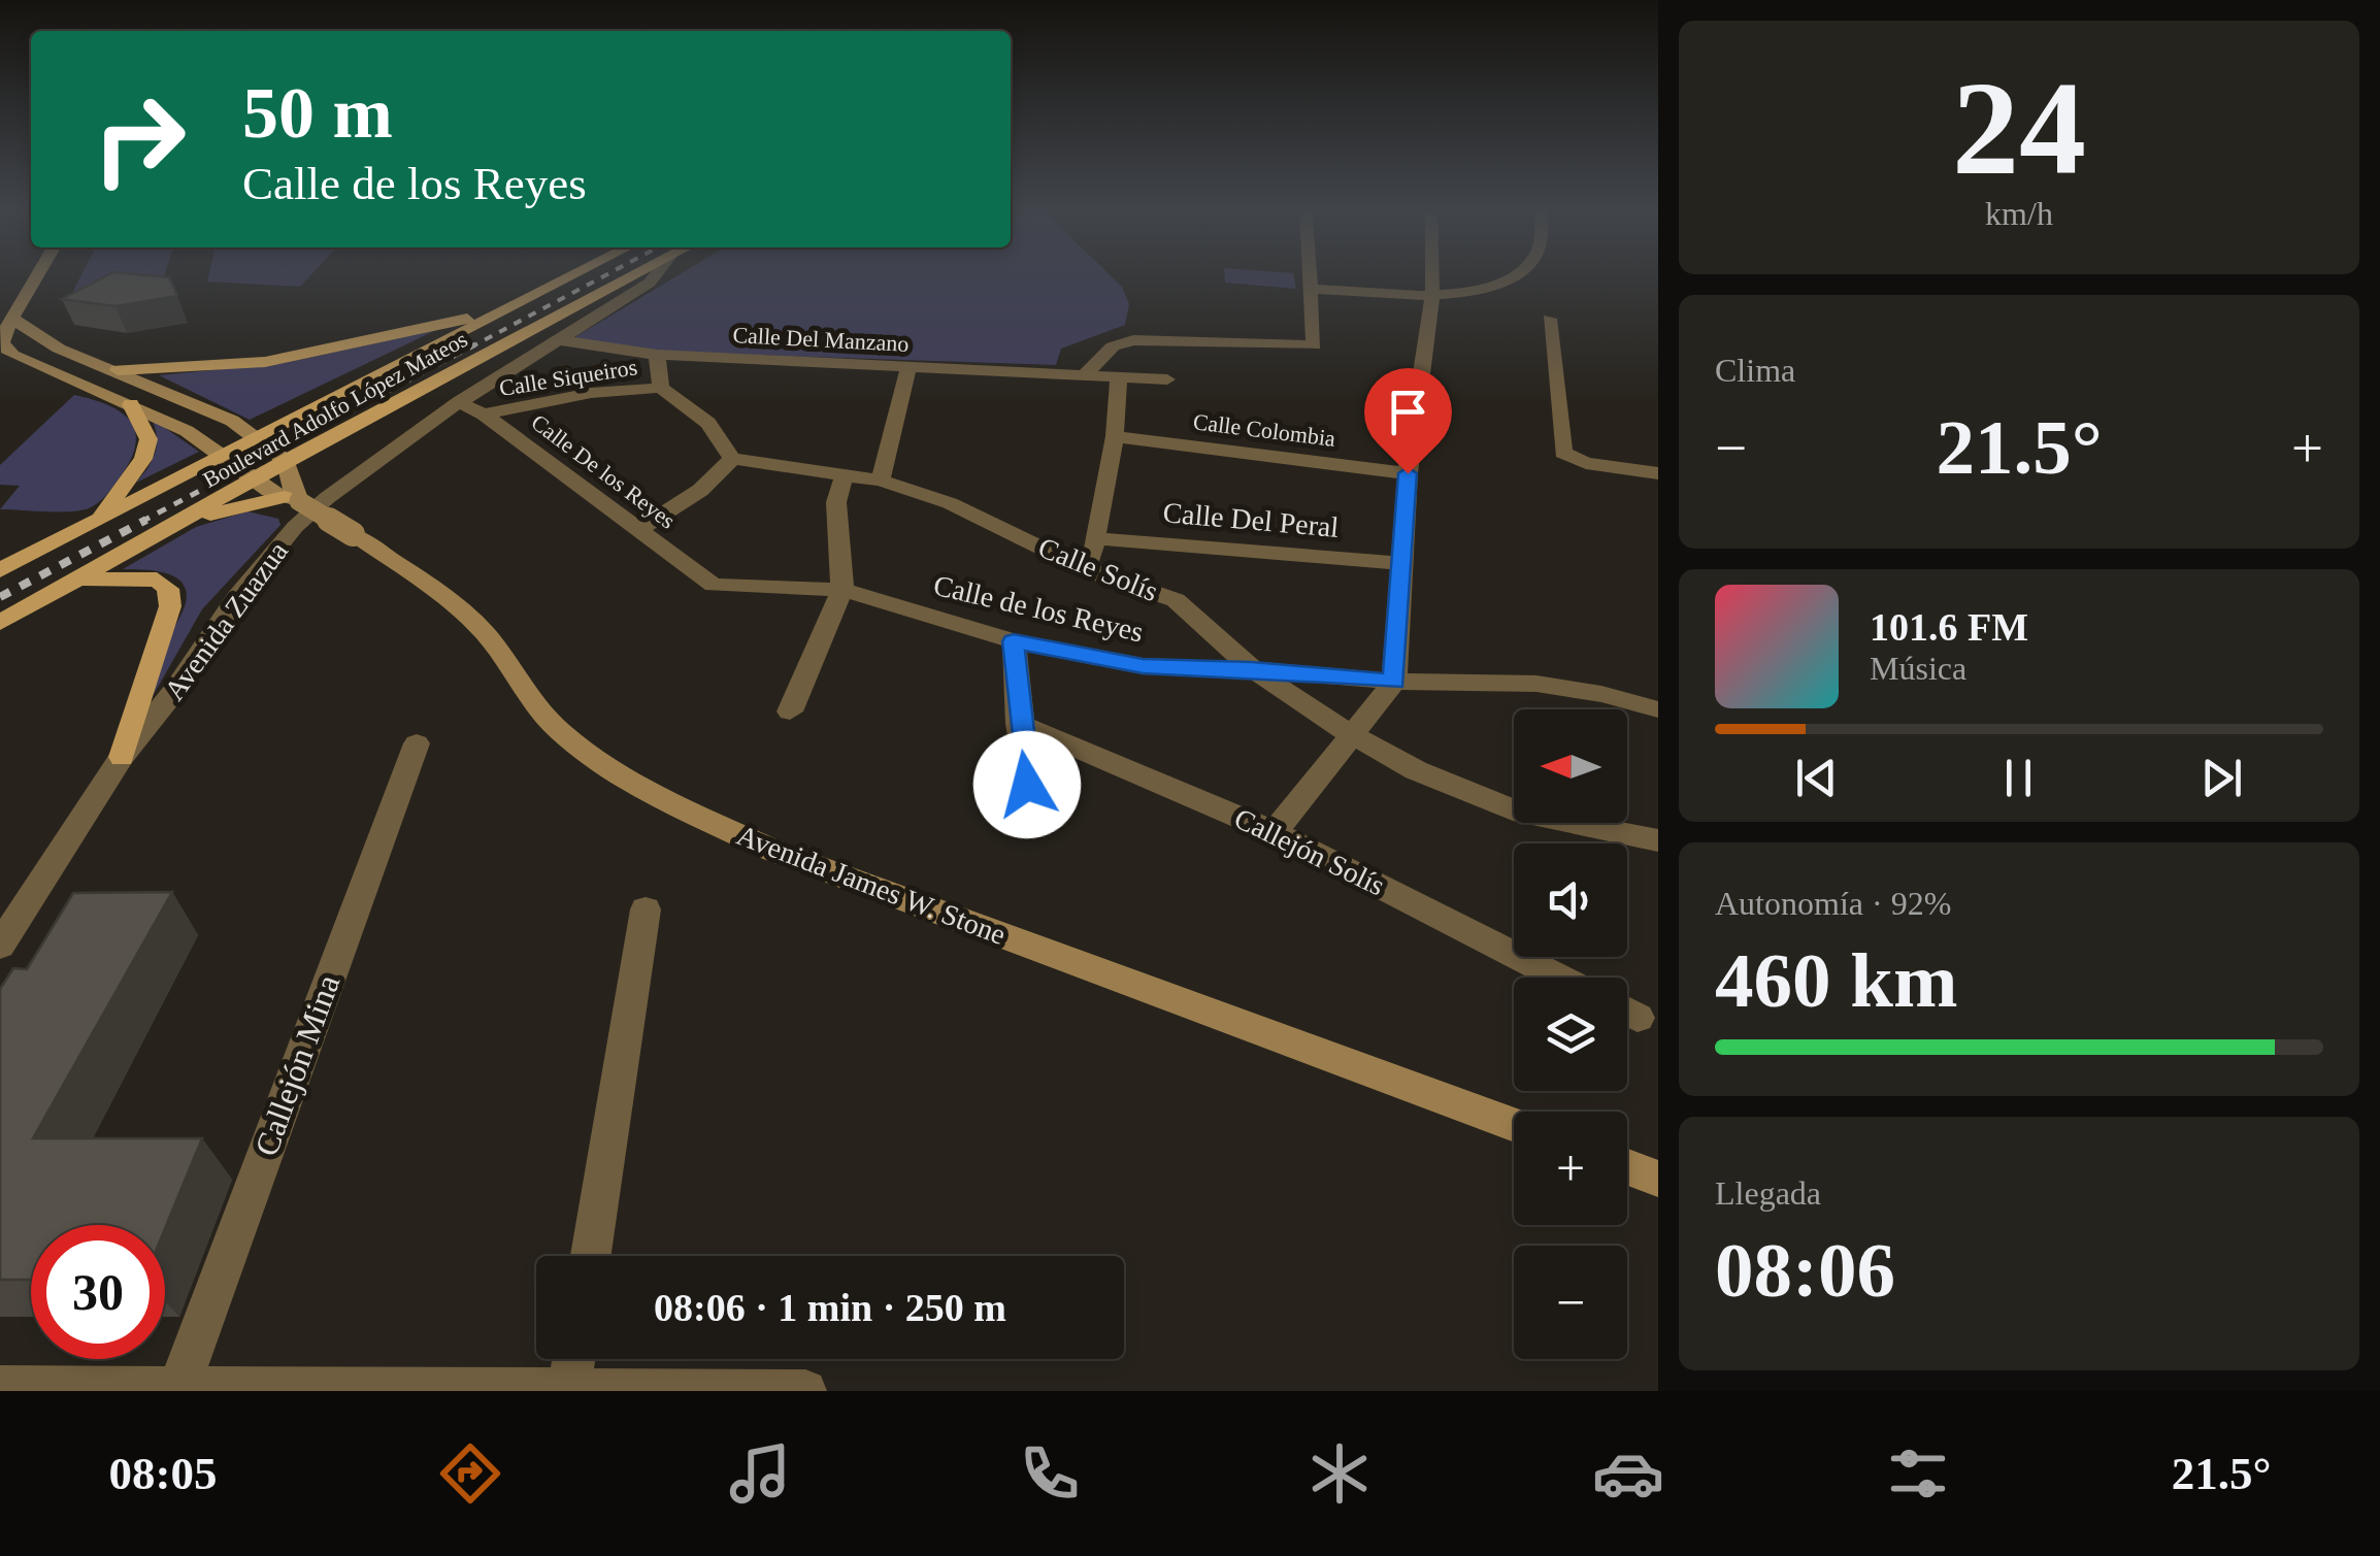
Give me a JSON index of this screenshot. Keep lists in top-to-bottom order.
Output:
{
  "streets": {
    "main road": ["Boulevard Adolfo López Mateos", "Avenida James W. Stone"],
    "street": [
      "Calle Del Manzano",
      "Calle Siqueiros",
      "Calle Colombia",
      "Calle De los Reyes",
      "Calle Del Peral",
      "Calle Solís",
      "Calle de los Reyes",
      "Avenida Zuazua",
      "Callejón Solís",
      "Callejón Mina"
    ]
  },
  "crossings": [
    ["Calle Del Manzano", "Avenida Zuazua"],
    ["Calle Siqueiros", "Calle De los Reyes"],
    ["Boulevard Adolfo López Mateos", "Avenida James W. Stone"],
    ["Calle De los Reyes", "Calle de los Reyes"],
    ["Calle De los Reyes", "Avenida Zuazua"],
    ["Calle Solís", "Calle de los Reyes"]
  ],
  "north": "left",
  "page": {
    "tile": [
      ["24", "km/h"],
      "Clima",
      ["Autonomía · 92%", "460 km"],
      ["Llegada", "08:06"]
    ],
    "turn": ["50 m", "Calle de los Reyes"],
    "heat": ["−", "21.5°", "+"],
    "song": ["101.6 FM", "Música"],
    "map_buttons": ["+", "−"],
    "limit": "30",
    "trip": "08:06 · 1 min · 250 m",
    "tabs": ["08:05", "21.5°"]
  }
}
